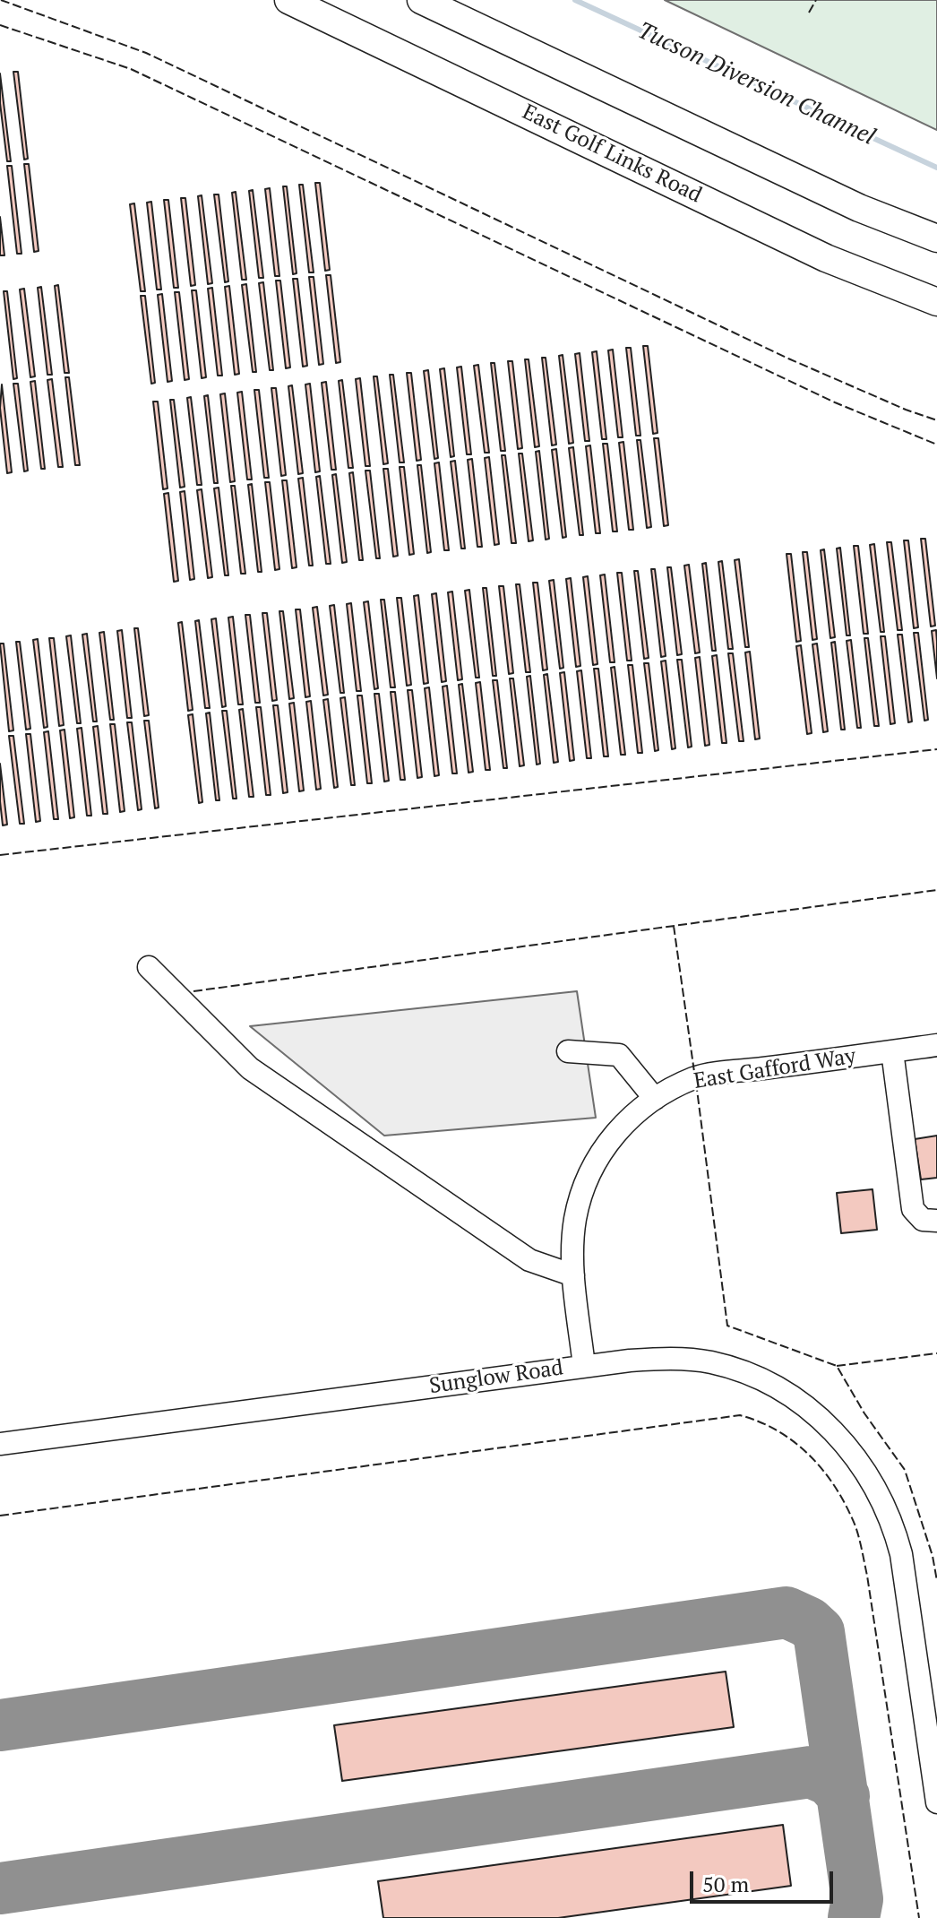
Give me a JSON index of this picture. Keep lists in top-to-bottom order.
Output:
{
  "streets": {
    "main road": ["East Golf Links Road"],
    "street": ["East Gafford Way", "Sunglow Road"]
  },
  "crossings": [
    ["East Gafford Way", "Sunglow Road"]
  ],
  "water": ["Tucson Diversion Channel"],
  "scale_bar": "50 m"
}
